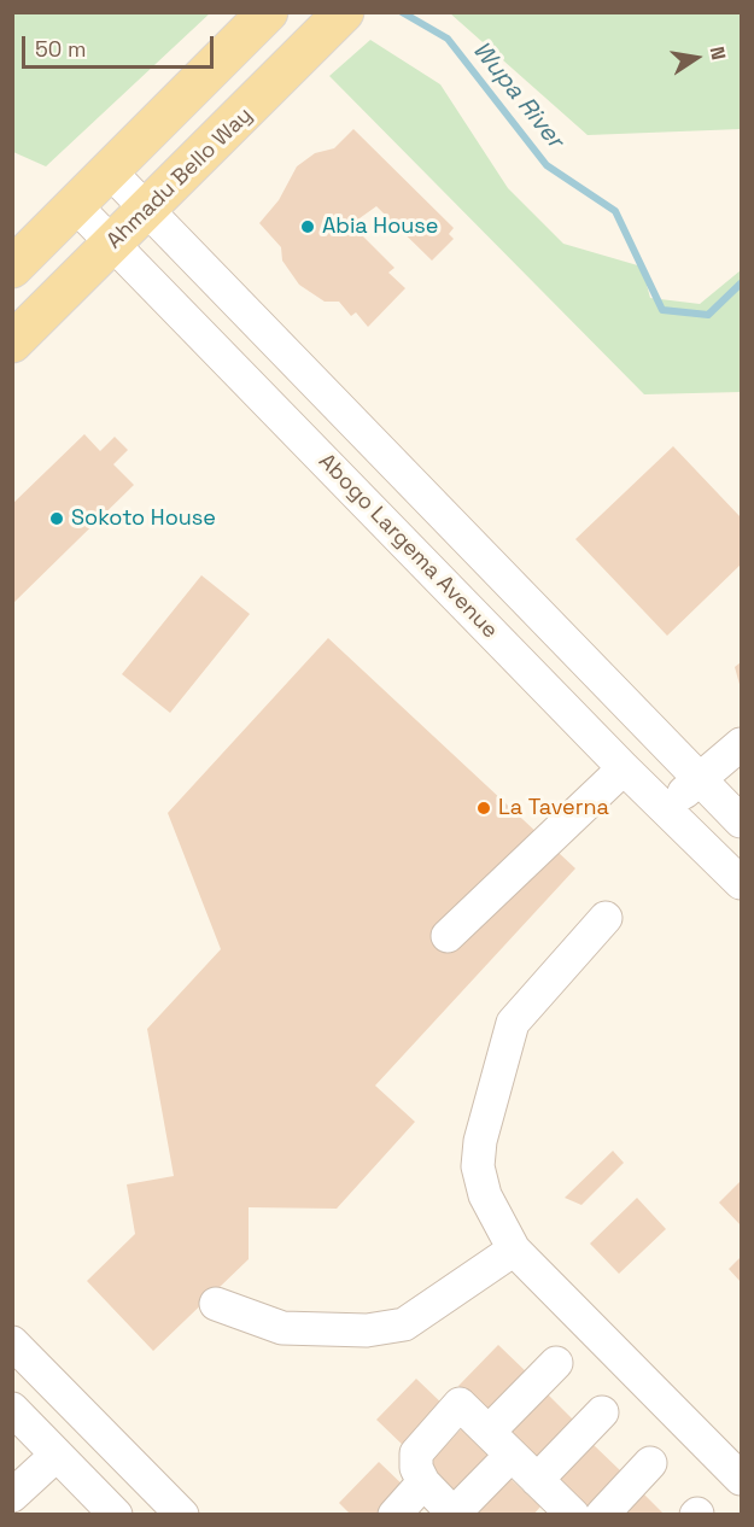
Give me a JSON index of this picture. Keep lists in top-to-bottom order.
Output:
{
  "streets": {
    "main road": ["Ahmadu Bello Way"],
    "street": ["Abogo Largema Avenue"]
  },
  "crossings": [
    ["Ahmadu Bello Way", "Abogo Largema Avenue"]
  ],
  "water": ["Wupa River"],
  "places": ["Abia House", "Sokoto House", "La Taverna"],
  "scale_bar": "50 m",
  "north": "right"
}
